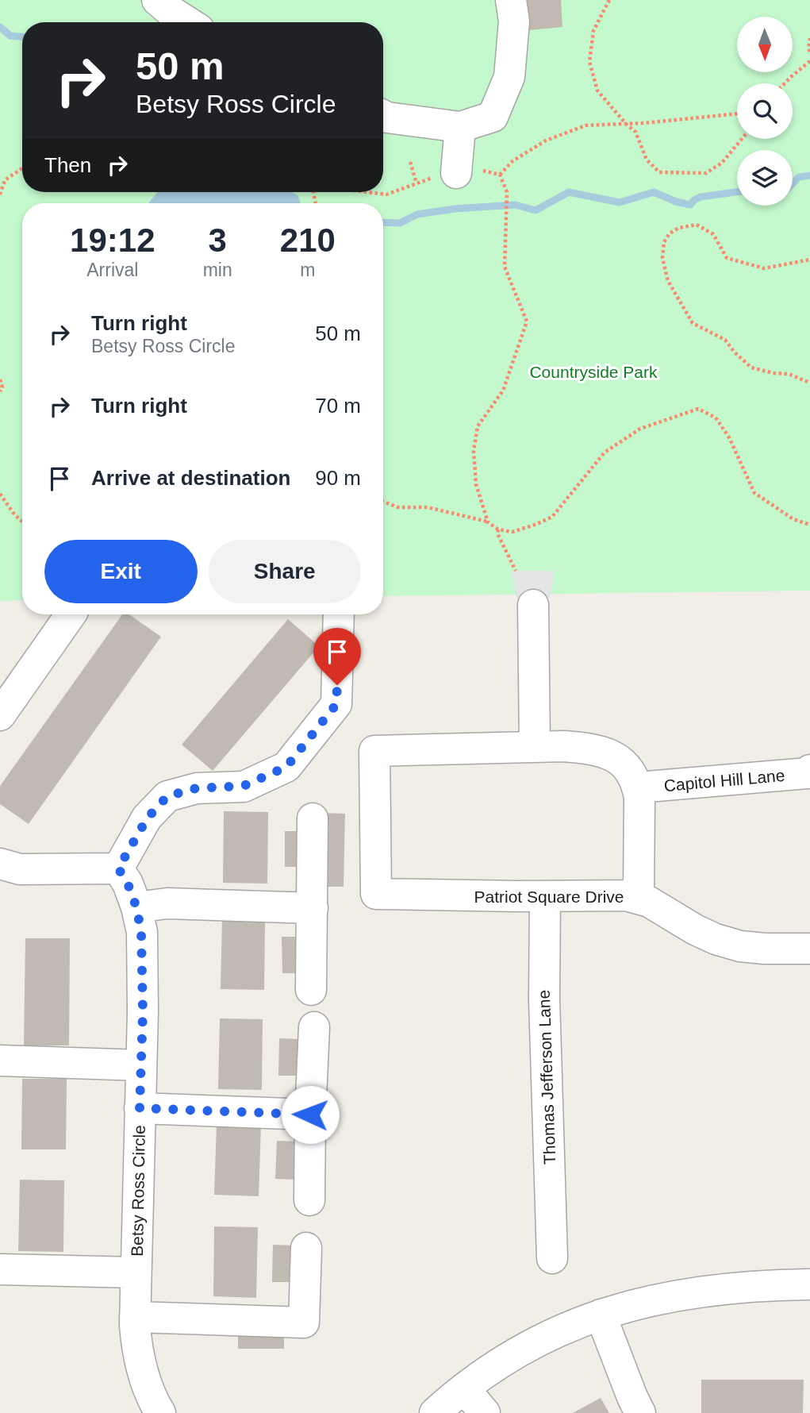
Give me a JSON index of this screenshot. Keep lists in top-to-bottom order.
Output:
{
  "streets": {
    "street": [
      "Capitol Hill Lane",
      "Patriot Square Drive",
      "Thomas Jefferson Lane",
      "Betsy Ross Circle"
    ]
  },
  "crossings": [
    ["Patriot Square Drive", "Thomas Jefferson Lane"]
  ],
  "parks": ["Countryside Park"],
  "north": "bottom",
  "page": {
    "turn": ["50 m", "Betsy Ross Circle"],
    "then": "Then",
    "eta": [
      "19:12",
      "Arrival",
      "3",
      "min",
      "210",
      "m"
    ],
    "list": [
      {
        "name": "Turn right",
        "note": "Betsy Ross Circle",
        "value": "50 m"
      },
      {
        "name": "Turn right",
        "value": "70 m"
      },
      {
        "name": "Arrive at destination",
        "value": "90 m"
      }
    ],
    "buttons": ["Exit", "Share"]
  }
}
